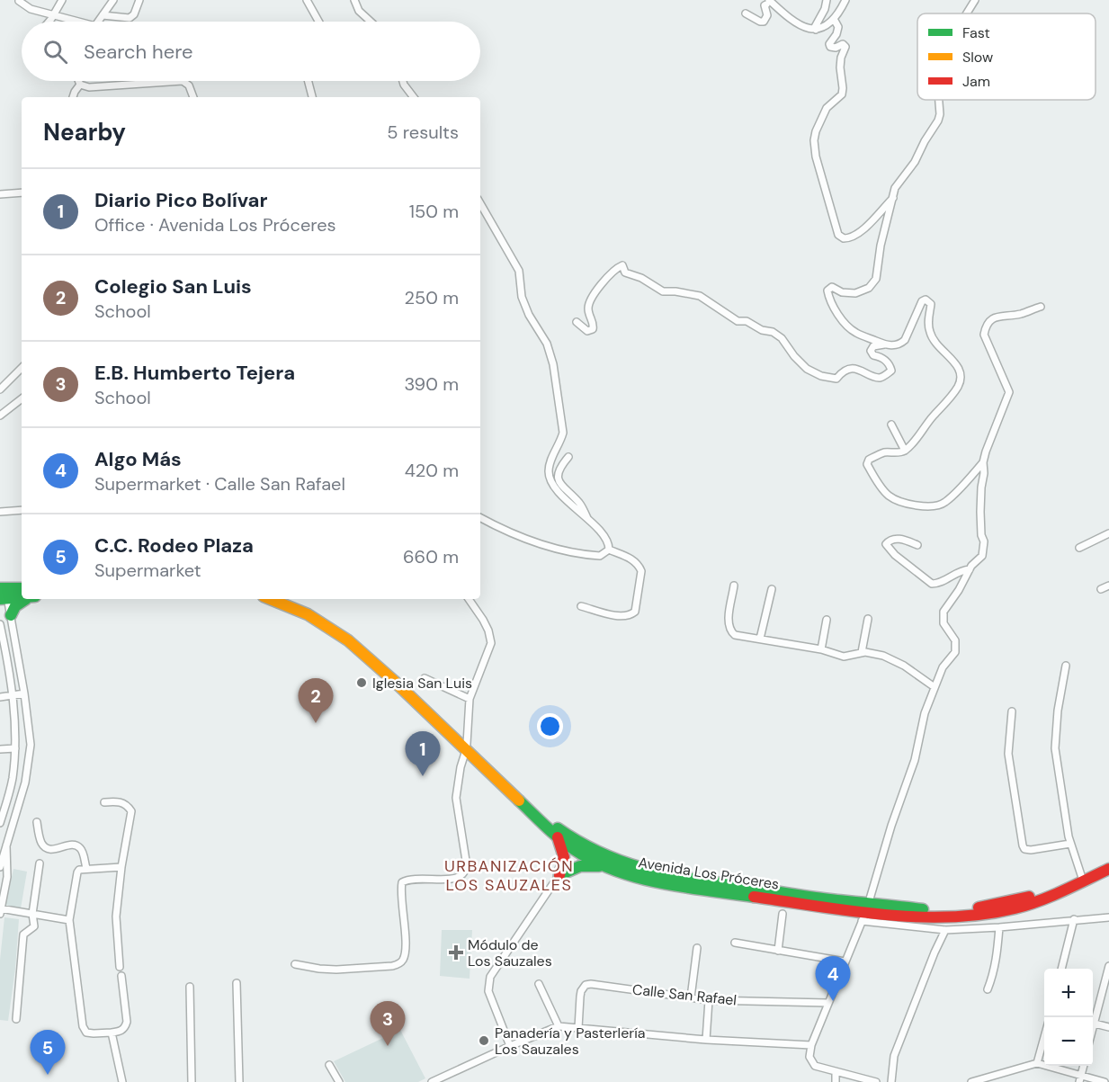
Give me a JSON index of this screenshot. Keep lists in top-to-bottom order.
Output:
{
  "streets": {
    "highway": ["Avenida Los Próceres"],
    "street": ["Calle San Rafael"]
  },
  "districts": ["URBANIZACIÓN LOS SAUZALES"],
  "places": {
    "other": ["Iglesia San Luis", "Panadería y Pasterlería Los Sauzales"],
    "health": ["Módulo de Los Sauzales"]
  },
  "legend": ["Fast", "Slow", "Jam"],
  "page": {
    "search": "Search here",
    "heading": ["Nearby", "5 results"],
    "list": [
      {
        "mark": "1",
        "name": "Diario Pico Bolívar",
        "note": "Office · Avenida Los Próceres",
        "value": "150 m"
      },
      {
        "mark": "2",
        "name": "Colegio San Luis",
        "note": "School",
        "value": "250 m"
      },
      {
        "mark": "3",
        "name": "E.B. Humberto Tejera",
        "note": "School",
        "value": "390 m"
      },
      {
        "mark": "4",
        "name": "Algo Más",
        "note": "Supermarket · Calle San Rafael",
        "value": "420 m"
      },
      {
        "mark": "5",
        "name": "C.C. Rodeo Plaza",
        "note": "Supermarket",
        "value": "660 m"
      }
    ],
    "pins": [
      "2",
      "1",
      "4",
      "3",
      "5"
    ],
    "map_buttons": ["+", "−"]
  }
}
